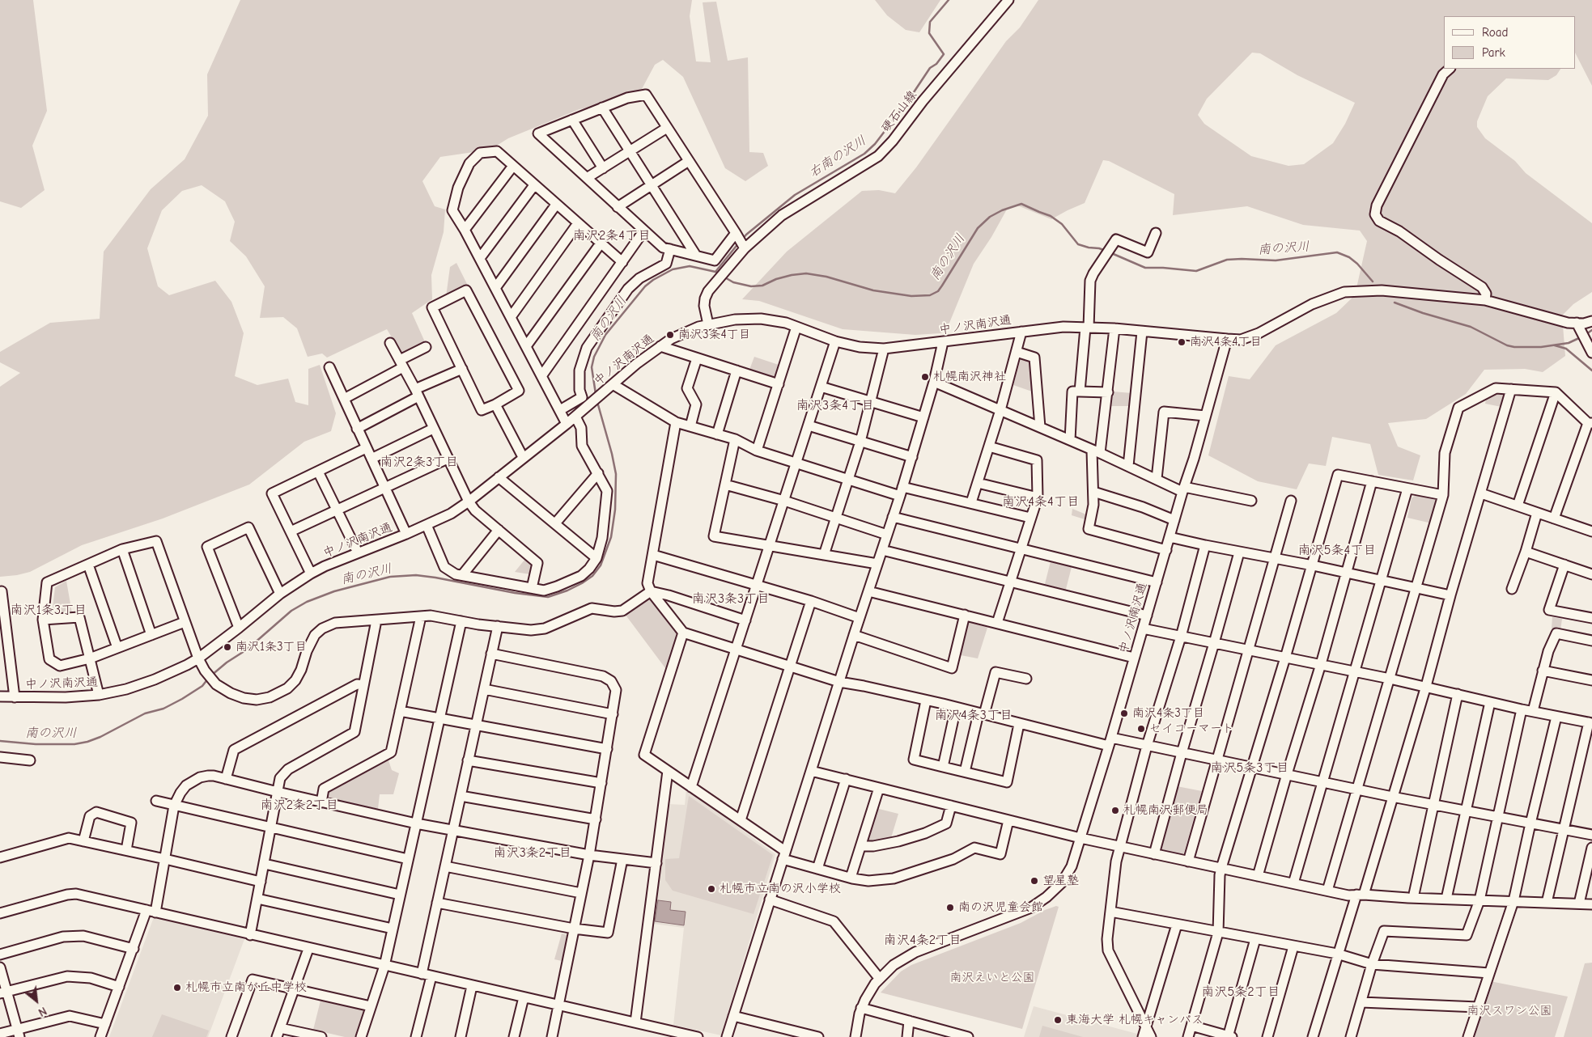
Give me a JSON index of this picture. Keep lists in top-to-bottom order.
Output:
{
  "streets": {
    "street": ["硬石山線", "中ノ沢南沢通"]
  },
  "crossings": [
    ["硬石山線", "中ノ沢南沢通"]
  ],
  "districts": [
    "南沢2条4丁目",
    "南沢3条4丁目",
    "南沢2条3丁目",
    "南沢4条4丁目",
    "南沢5条4丁目",
    "南沢3条3丁目",
    "南沢1条3丁目",
    "南沢4条3丁目",
    "南沢5条3丁目",
    "南沢2条2丁目",
    "南沢3条2丁目",
    "南沢4条2丁目",
    "南沢5条2丁目"
  ],
  "water": ["右南の沢川", "南の沢川"],
  "parks": ["南沢えいと公園", "南沢スワン公園"],
  "places": [
    "南沢3条4丁目",
    "南沢4条4丁目",
    "札幌南沢神社",
    "南沢1条3丁目",
    "南沢4条3丁目",
    "セイコーマート",
    "札幌南沢郵便局",
    "望星塾",
    "札幌市立南の沢小学校",
    "南の沢児童会館",
    "札幌市立南が丘中学校",
    "東海大学 札幌キャンパス"
  ],
  "legend": ["Road", "Park"],
  "north": "bottom right"
}
